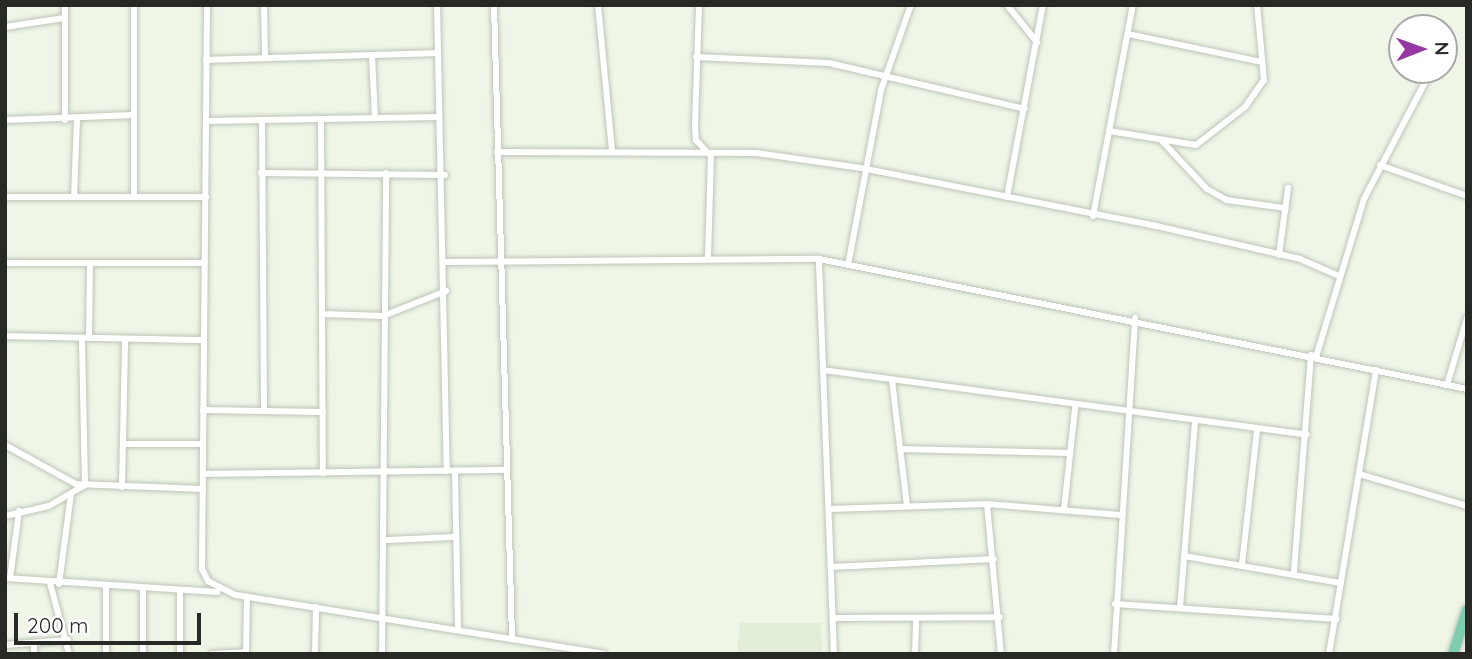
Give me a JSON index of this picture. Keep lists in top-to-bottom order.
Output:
{
  "scale_bar": "200 m",
  "north": "right"
}
